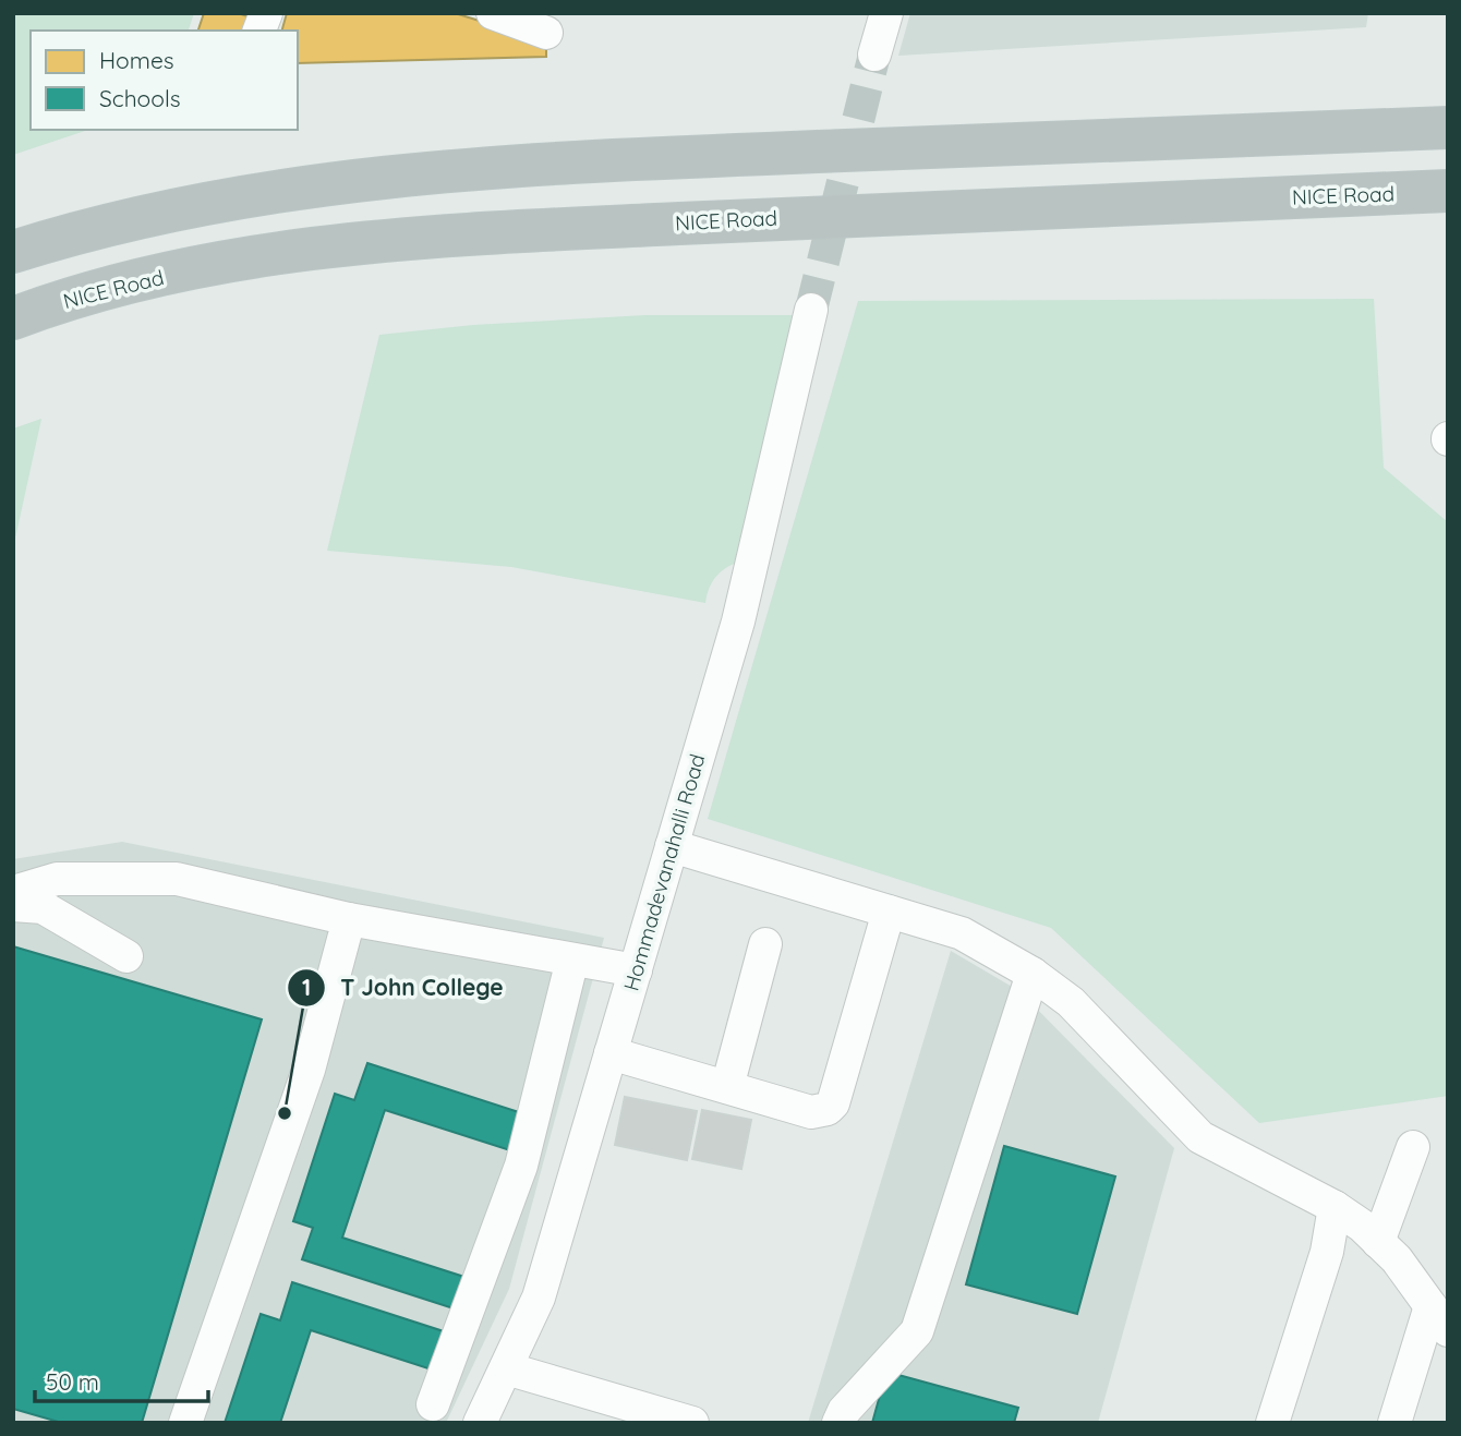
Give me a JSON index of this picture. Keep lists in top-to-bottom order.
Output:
{
  "streets": {
    "highway": ["NICE Road"],
    "street": ["Hommadevanahalli Road"]
  },
  "places": ["T John College"],
  "legend": ["Homes", "Schools"],
  "scale_bar": "50 m"
}
